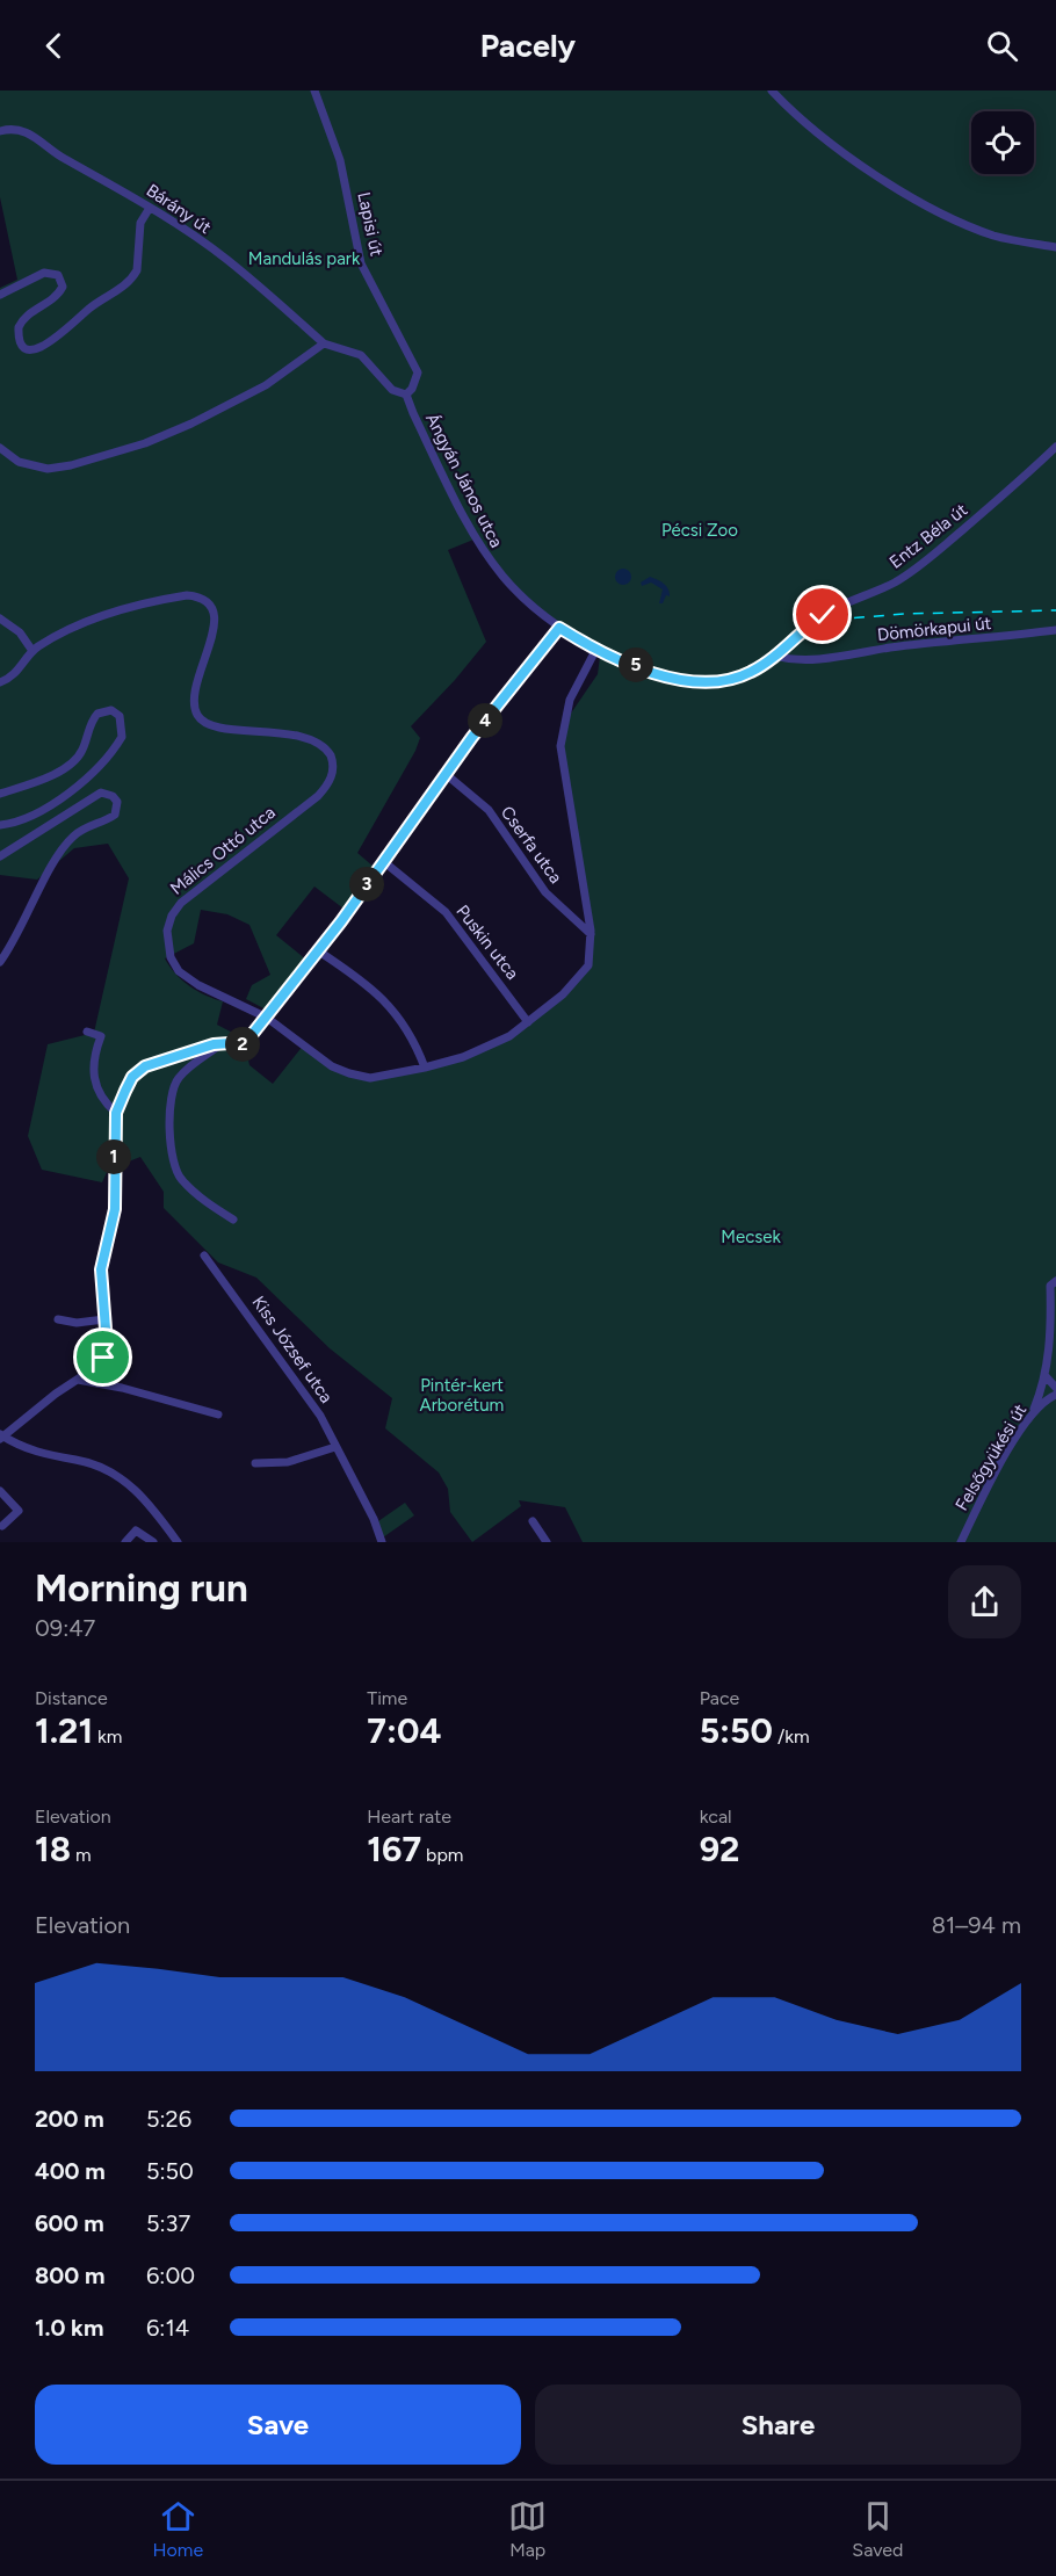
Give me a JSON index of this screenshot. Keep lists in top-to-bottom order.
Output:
{
  "streets": {
    "street": [
      "Bárány út",
      "Lapisi út",
      "Ángyán János utca",
      "Entz Béla út",
      "Dömörkapui út",
      "Cserfa utca",
      "Málics Ottó utca",
      "Puskin utca",
      "Kiss József utca",
      "Felsőgyükési út"
    ]
  },
  "crossings": [
    ["Lapisi út", "Ángyán János utca"],
    ["Ángyán János utca", "Entz Béla út"],
    ["Ángyán János utca", "Dömörkapui út"],
    ["Ángyán János utca", "Málics Ottó utca"],
    ["Entz Béla út", "Dömörkapui út"],
    ["Cserfa utca", "Málics Ottó utca"],
    ["Málics Ottó utca", "Puskin utca"]
  ],
  "parks": [
    "Mandulás park",
    "Pécsi Zoo",
    "Mecsek",
    "Pintér-kert Arborétum"
  ],
  "page": {
    "header": "Pacely",
    "pins": [
      "5",
      "4",
      "3",
      "2",
      "1"
    ],
    "heading": ["Morning run", "09:47"],
    "stats": [
      ["Distance", "1.21 km"],
      ["Time", "7:04"],
      ["Pace", "5:50 /km"],
      ["Elevation", "18 m"],
      ["Heart rate", "167 bpm"],
      ["kcal", "92"]
    ],
    "chart": ["Elevation", "81–94 m"],
    "list": [
      {
        "name": "200 m",
        "note": "5:26"
      },
      {
        "name": "400 m",
        "note": "5:50"
      },
      {
        "name": "600 m",
        "note": "5:37"
      },
      {
        "name": "800 m",
        "note": "6:00"
      },
      {
        "name": "1.0 km",
        "note": "6:14"
      }
    ],
    "buttons": ["Save", "Share"],
    "tabs": ["Home", "Map", "Saved"]
  }
}
